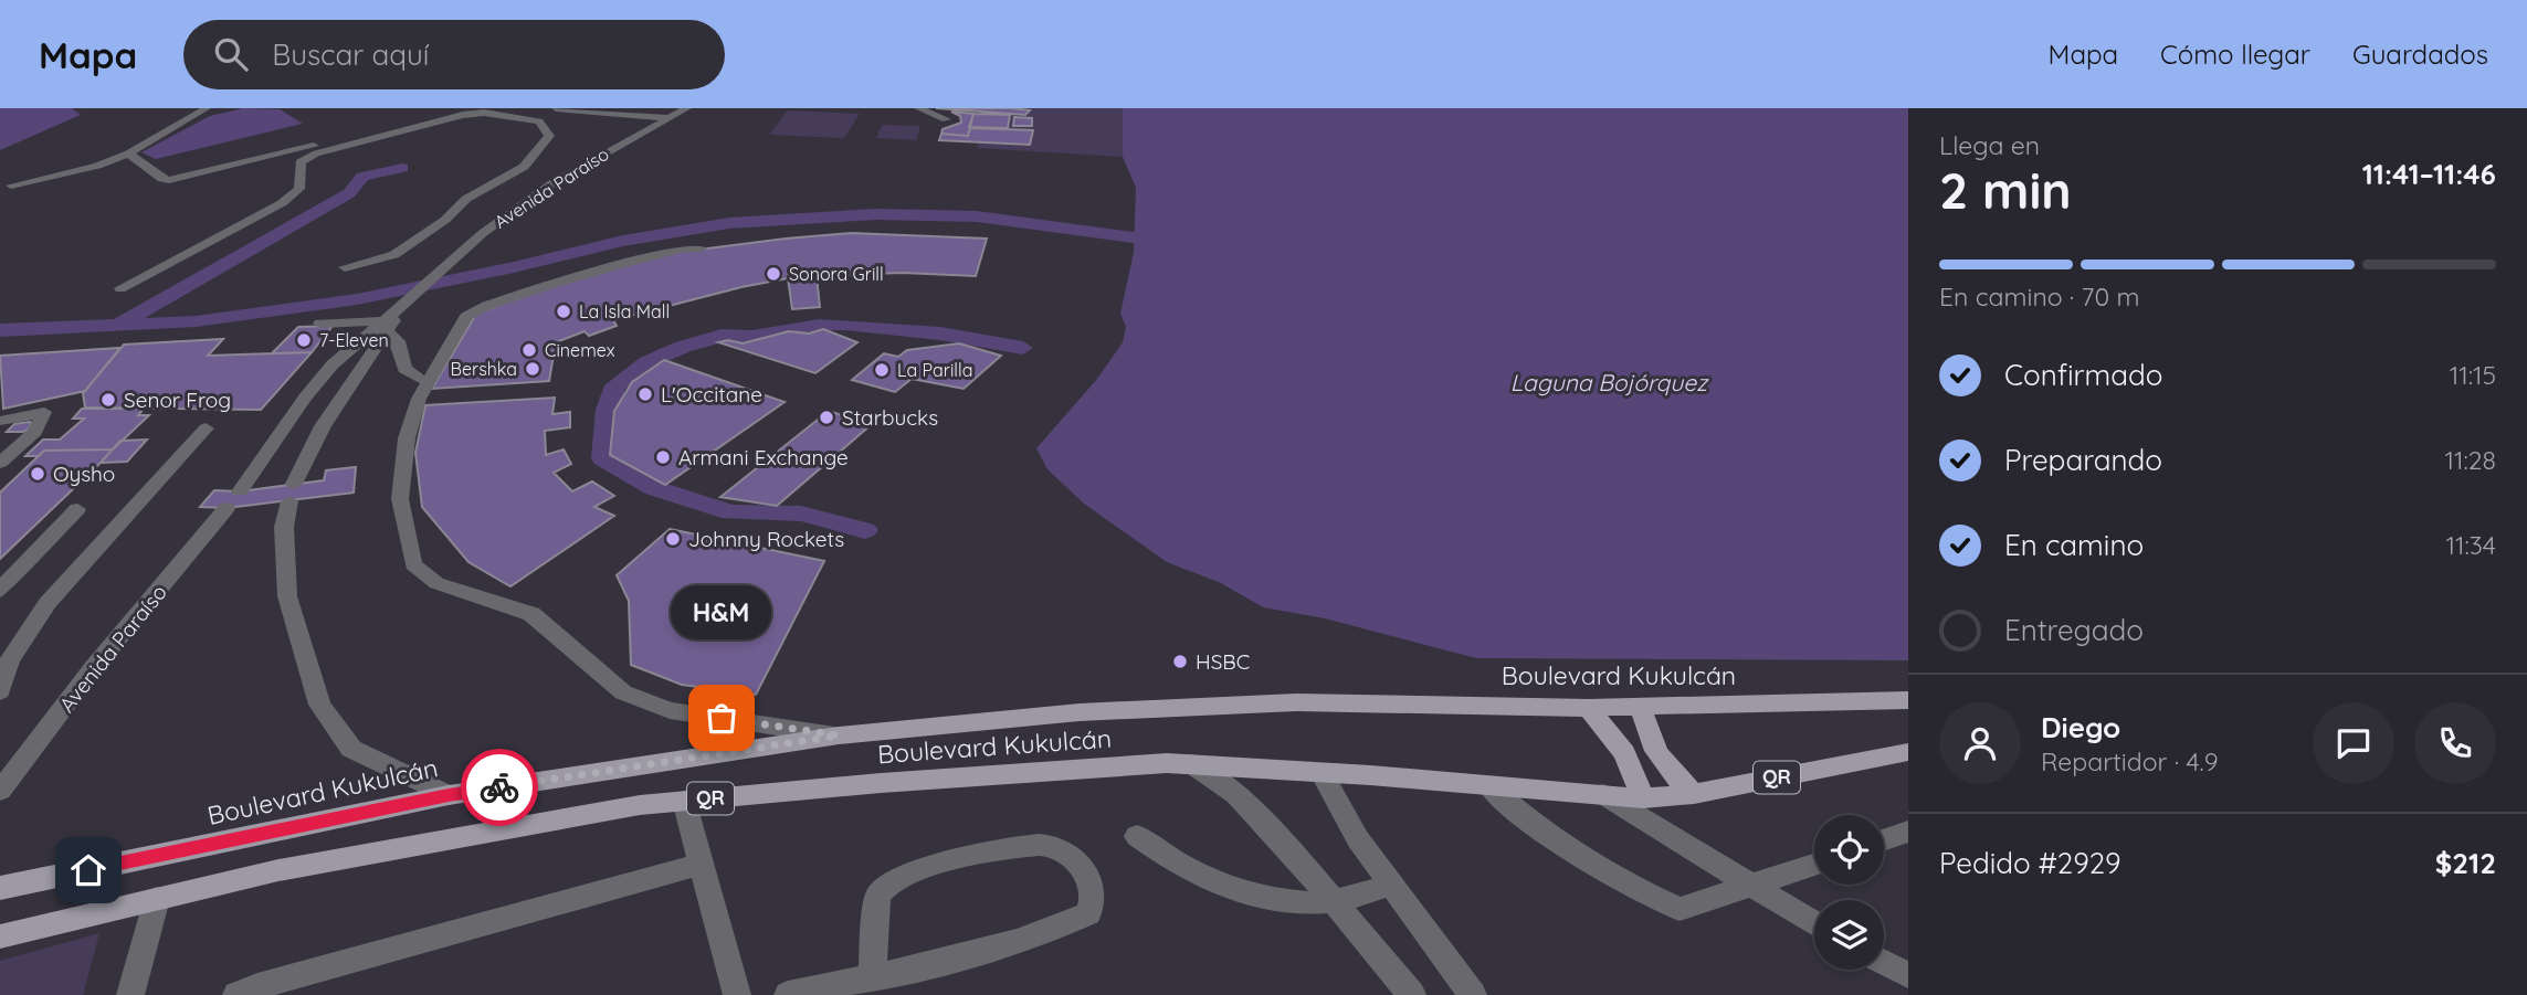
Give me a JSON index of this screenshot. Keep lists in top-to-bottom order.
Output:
{
  "streets": {
    "main road": ["Boulevard Kukulcán", "QR"],
    "street": ["Avenida Paraíso"]
  },
  "crossings": [
    ["Avenida Paraíso", "Boulevard Kukulcán"]
  ],
  "water": ["Laguna Bojórquez"],
  "places": [
    "Sonora Grill",
    "La Isla Mall",
    "7-Eleven",
    "Cinemex",
    "Bershka",
    "La Parilla",
    "L'Occitane",
    "Senor Frog",
    "Starbucks",
    "Armani Exchange",
    "Oysho",
    "Johnny Rockets",
    "HSBC",
    "H&M"
  ],
  "page": {
    "header": "Mapa",
    "search": "Buscar aquí",
    "nav": ["Mapa", "Cómo llegar", "Guardados"],
    "heading": ["2 min", "Llega en", "11:41–11:46"],
    "panel": [
      "Diego",
      "Repartidor · 4.9",
      "Pedido #2929",
      "$212"
    ],
    "bar": "En camino · 70 m",
    "list": [
      ["Confirmado", "11:15"],
      ["Preparando", "11:28"],
      ["En camino", "11:34"],
      "Entregado"
    ],
    "bubble": "H&M"
  }
}
